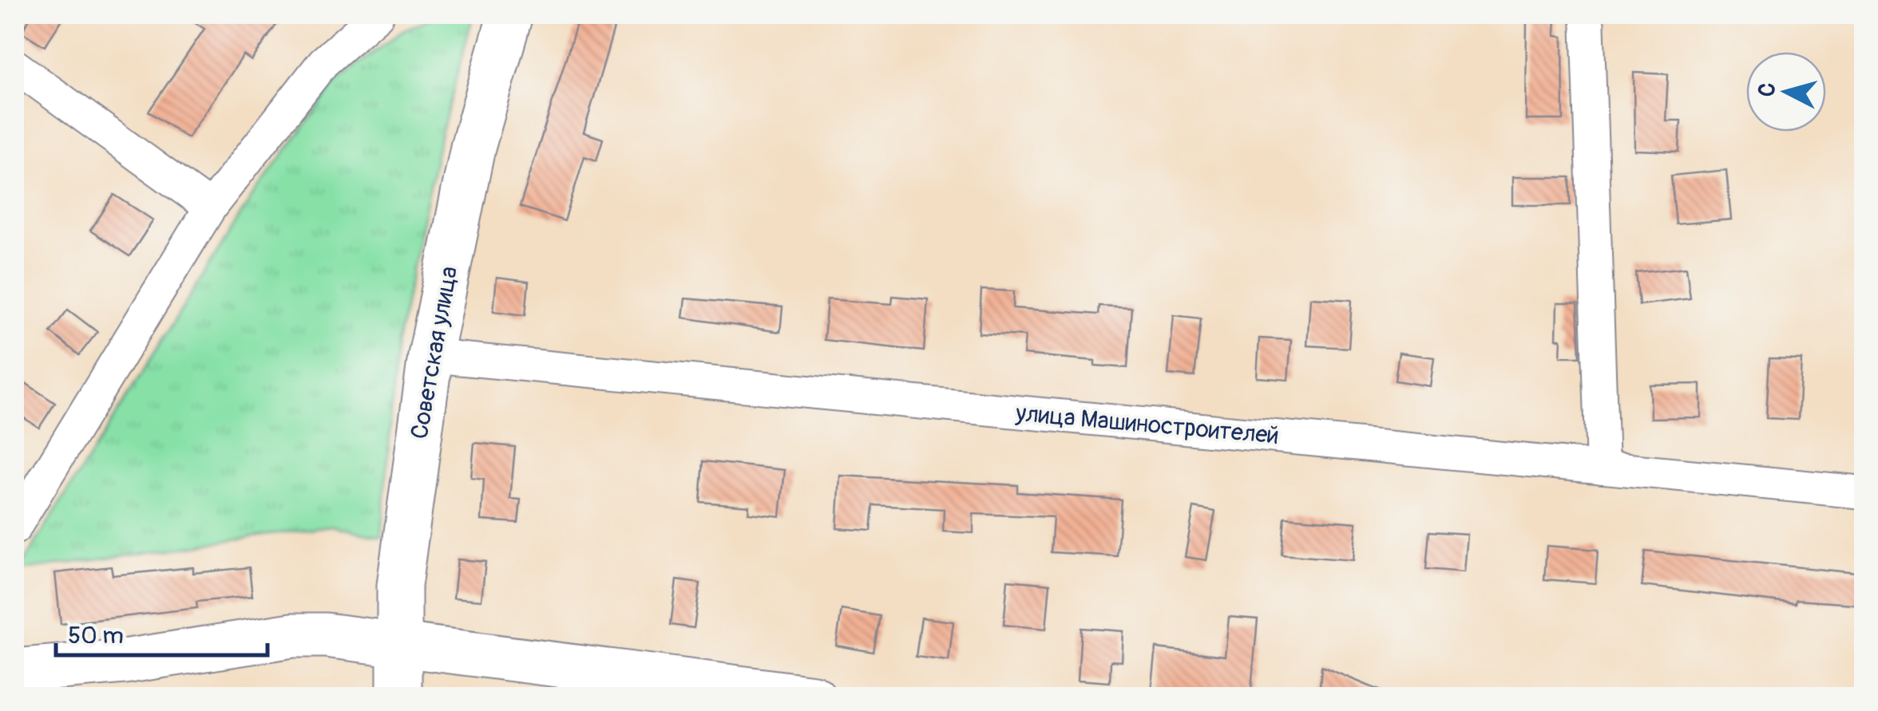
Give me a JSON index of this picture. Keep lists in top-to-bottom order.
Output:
{
  "streets": {
    "main road": ["Советская улица"],
    "street": ["улица Машиностроителей"]
  },
  "crossings": [
    ["Советская улица", "улица Машиностроителей"]
  ],
  "scale_bar": "50 m",
  "north": "left"
}
